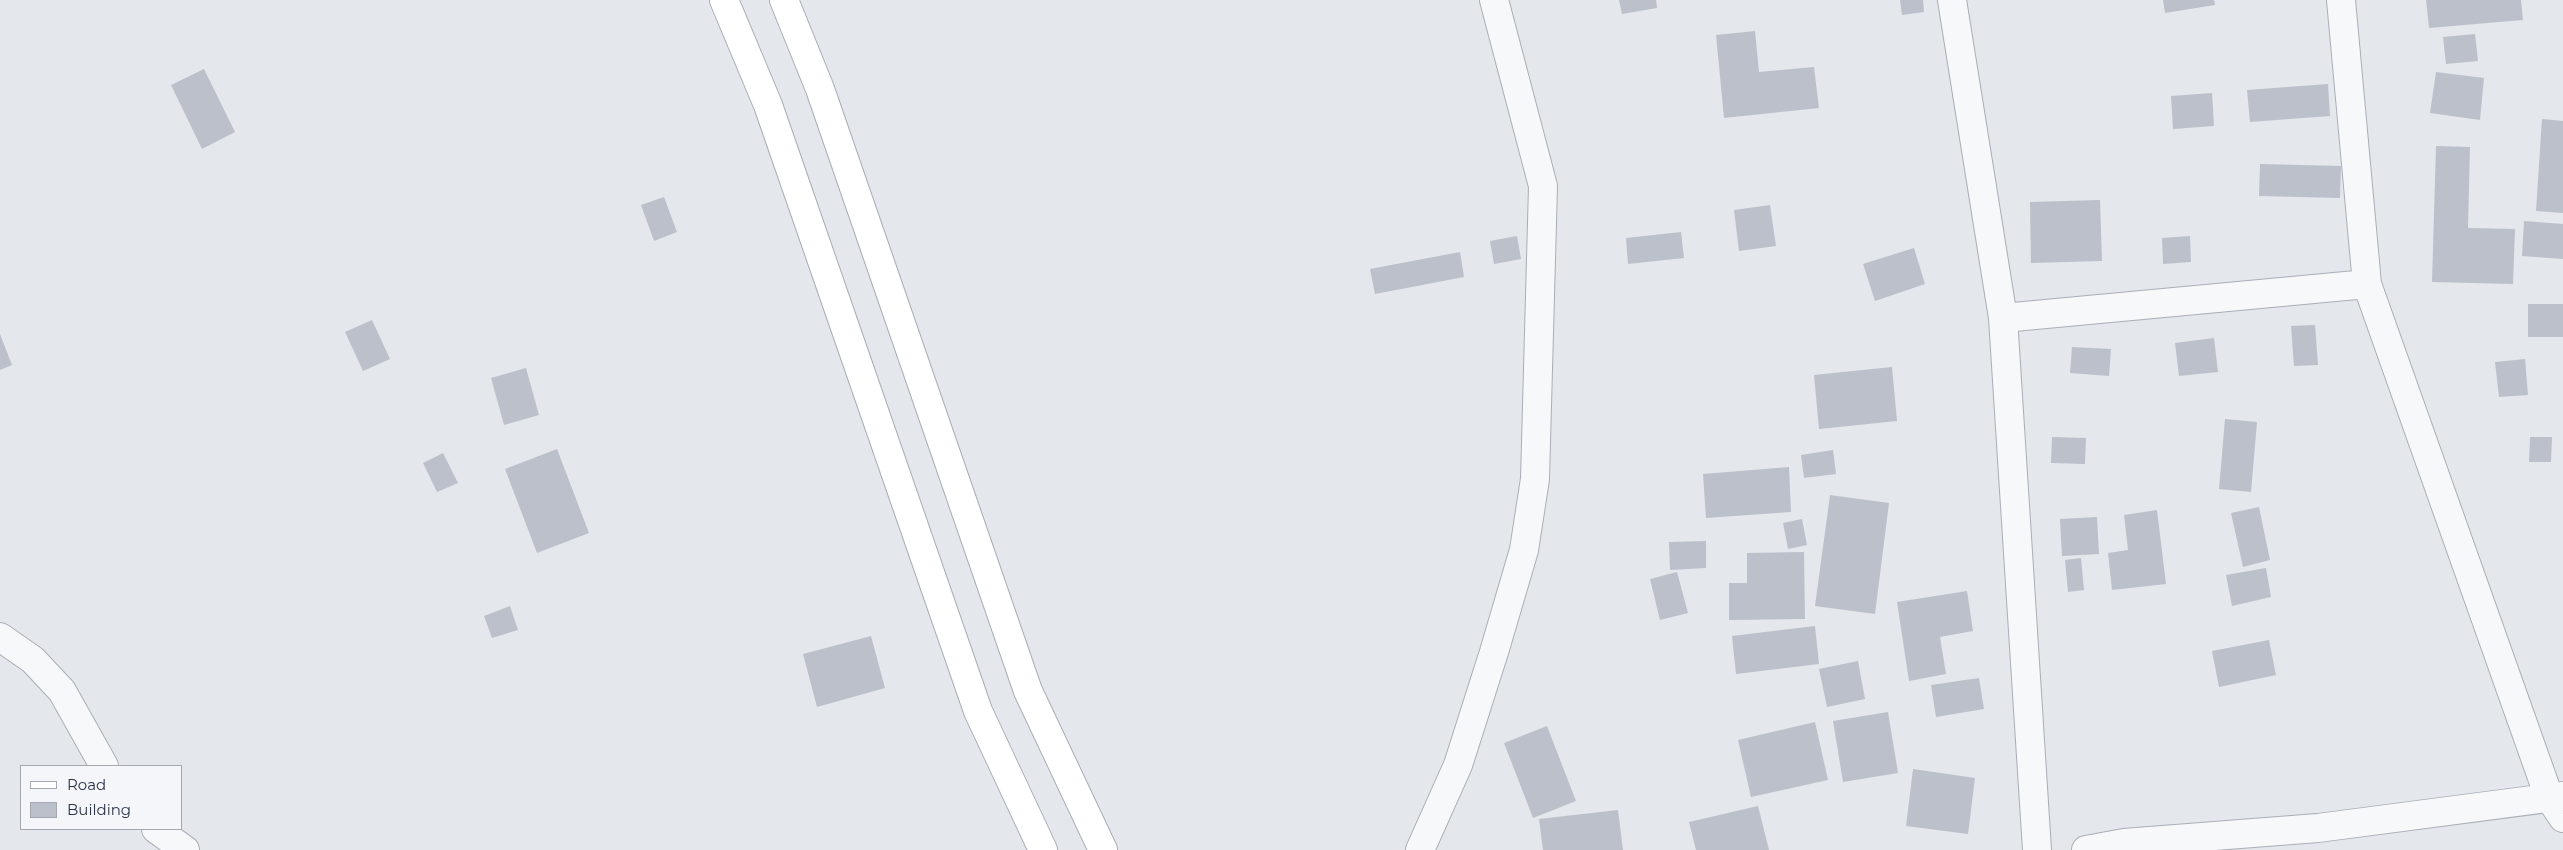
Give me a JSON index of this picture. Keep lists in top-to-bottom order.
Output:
{
  "legend": ["Road", "Building"]
}
